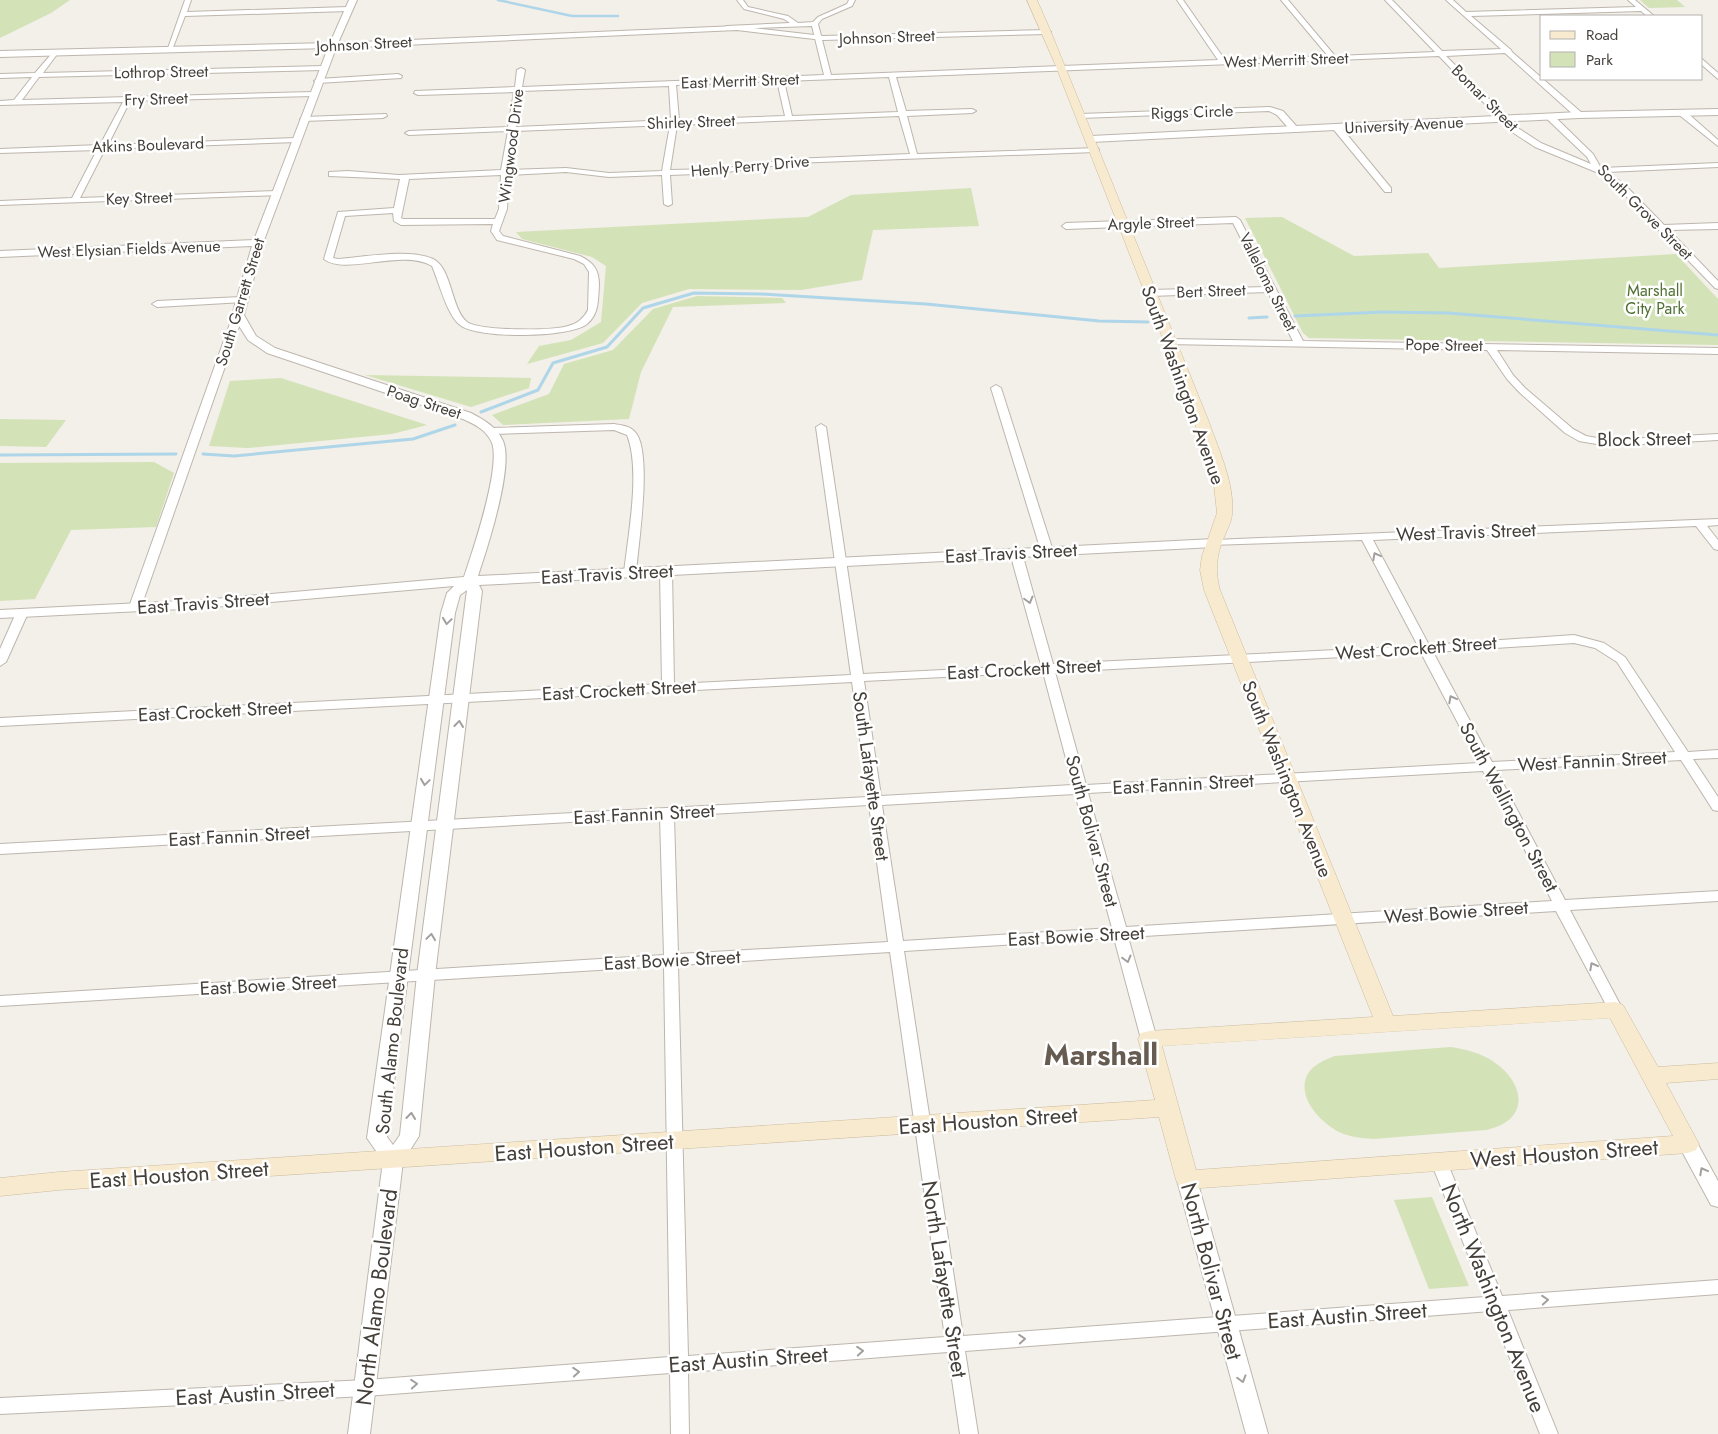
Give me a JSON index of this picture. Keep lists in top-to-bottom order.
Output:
{
  "streets": {
    "main road": [
      "South Washington Avenue",
      "South Wellington Street",
      "South Bolivar Street",
      "East Houston Street",
      "West Houston Street",
      "North Bolivar Street"
    ],
    "street": [
      "Johnson Street",
      "West Merritt Street",
      "Lothrop Street",
      "East Merritt Street",
      "Bomar Street",
      "Fry Street",
      "Riggs Circle",
      "Shirley Street",
      "University Avenue",
      "Atkins Boulevard",
      "Wingwood Drive",
      "Henly Perry Drive",
      "Key Street",
      "South Grove Street",
      "Argyle Street",
      "West Elysian Fields Avenue",
      "Valleloma Street",
      "Bert Street",
      "South Garrett Street",
      "Pope Street",
      "Poag Street",
      "Block Street",
      "West Travis Street",
      "East Travis Street",
      "West Crockett Street",
      "East Crockett Street",
      "West Fannin Street",
      "South Lafayette Street",
      "East Fannin Street",
      "West Bowie Street",
      "East Bowie Street",
      "South Alamo Boulevard",
      "North Lafayette Street",
      "North Alamo Boulevard",
      "North Washington Avenue",
      "East Austin Street"
    ]
  },
  "crossings": [
    ["Johnson Street", "South Garrett Street"],
    ["Johnson Street", "South Washington Avenue"],
    ["West Merritt Street", "East Merritt Street"],
    ["West Merritt Street", "Bomar Street"],
    ["West Merritt Street", "South Washington Avenue"],
    ["Lothrop Street", "South Garrett Street"],
    ["East Merritt Street", "Wingwood Drive"],
    ["East Merritt Street", "South Washington Avenue"],
    ["Bomar Street", "University Avenue"],
    ["Bomar Street", "South Grove Street"],
    ["Fry Street", "South Garrett Street"],
    ["Riggs Circle", "University Avenue"],
    ["Riggs Circle", "South Washington Avenue"],
    ["Shirley Street", "Wingwood Drive"],
    ["University Avenue", "Henly Perry Drive"],
    ["University Avenue", "South Grove Street"],
    ["University Avenue", "South Washington Avenue"],
    ["Atkins Boulevard", "South Garrett Street"],
    ["Wingwood Drive", "Henly Perry Drive"],
    ["Henly Perry Drive", "South Washington Avenue"],
    ["Key Street", "South Garrett Street"],
    ["Argyle Street", "Valleloma Street"],
    ["Argyle Street", "South Washington Avenue"],
    ["West Elysian Fields Avenue", "South Garrett Street"],
    ["Valleloma Street", "Bert Street"],
    ["Valleloma Street", "Pope Street"],
    ["Bert Street", "South Washington Avenue"],
    ["South Garrett Street", "Poag Street"],
    ["South Garrett Street", "East Travis Street"],
    ["Pope Street", "South Washington Avenue"],
    ["Pope Street", "Block Street"],
    ["South Washington Avenue", "West Travis Street"],
    ["South Washington Avenue", "East Travis Street"],
    ["South Washington Avenue", "West Crockett Street"],
    ["South Washington Avenue", "East Crockett Street"],
    ["South Washington Avenue", "West Fannin Street"],
    ["South Washington Avenue", "East Fannin Street"],
    ["South Washington Avenue", "West Bowie Street"],
    ["South Washington Avenue", "East Bowie Street"],
    ["Poag Street", "South Alamo Boulevard"],
    ["West Travis Street", "East Travis Street"],
    ["West Travis Street", "South Wellington Street"],
    ["East Travis Street", "South Lafayette Street"],
    ["East Travis Street", "South Bolivar Street"],
    ["East Travis Street", "South Alamo Boulevard"],
    ["West Crockett Street", "East Crockett Street"],
    ["West Crockett Street", "West Fannin Street"],
    ["West Crockett Street", "South Wellington Street"],
    ["East Crockett Street", "South Lafayette Street"],
    ["East Crockett Street", "South Bolivar Street"],
    ["East Crockett Street", "South Alamo Boulevard"],
    ["West Fannin Street", "East Fannin Street"],
    ["West Fannin Street", "South Wellington Street"],
    ["South Lafayette Street", "East Fannin Street"],
    ["South Lafayette Street", "East Bowie Street"],
    ["South Lafayette Street", "East Houston Street"],
    ["South Lafayette Street", "North Lafayette Street"],
    ["East Fannin Street", "South Bolivar Street"],
    ["East Fannin Street", "South Alamo Boulevard"],
    ["South Wellington Street", "West Bowie Street"],
    ["South Wellington Street", "West Houston Street"],
    ["South Bolivar Street", "East Bowie Street"],
    ["South Bolivar Street", "East Houston Street"],
    ["South Bolivar Street", "North Bolivar Street"],
    ["West Bowie Street", "East Bowie Street"],
    ["East Bowie Street", "South Alamo Boulevard"],
    ["South Alamo Boulevard", "East Houston Street"],
    ["South Alamo Boulevard", "North Alamo Boulevard"],
    ["East Houston Street", "North Bolivar Street"],
    ["East Houston Street", "North Lafayette Street"],
    ["East Houston Street", "North Alamo Boulevard"],
    ["West Houston Street", "North Washington Avenue"],
    ["North Bolivar Street", "East Austin Street"],
    ["North Lafayette Street", "East Austin Street"],
    ["North Alamo Boulevard", "East Austin Street"],
    ["North Washington Avenue", "East Austin Street"]
  ],
  "one_way": ["South Wellington Street", "South Bolivar Street", "East Austin Street"],
  "districts": ["Marshall"],
  "parks": ["Marshall City Park"],
  "legend": ["Road", "Park"]
}
